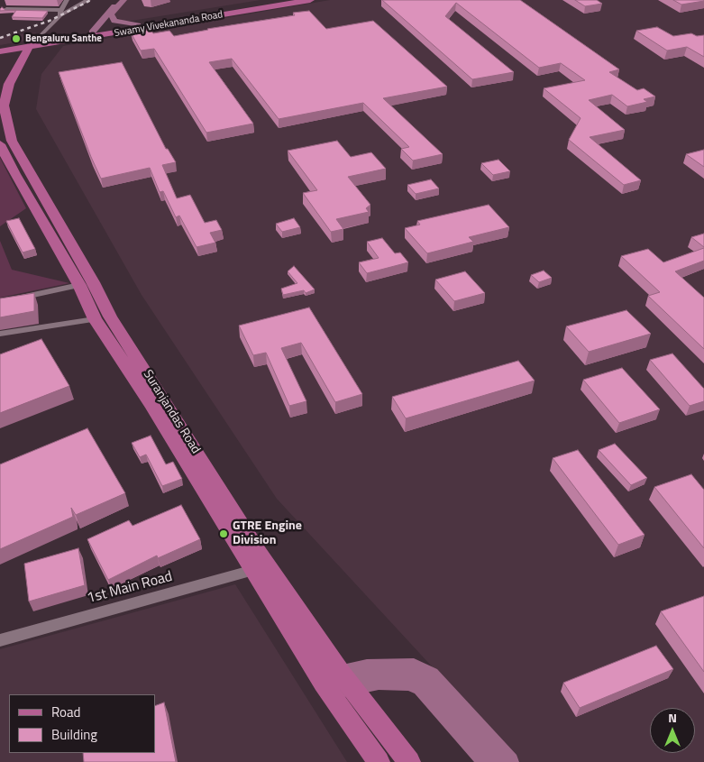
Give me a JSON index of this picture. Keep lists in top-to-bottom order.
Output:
{
  "streets": {
    "main road": ["Swamy Vivekananda Road", "Suranjandas Road"],
    "street": ["1st Main Road"]
  },
  "crossings": [
    ["Swamy Vivekananda Road", "Suranjandas Road"],
    ["Suranjandas Road", "1st Main Road"]
  ],
  "places": ["Bengaluru Santhe", "GTRE Engine Division"],
  "legend": ["Road", "Building"],
  "north": "top"
}
